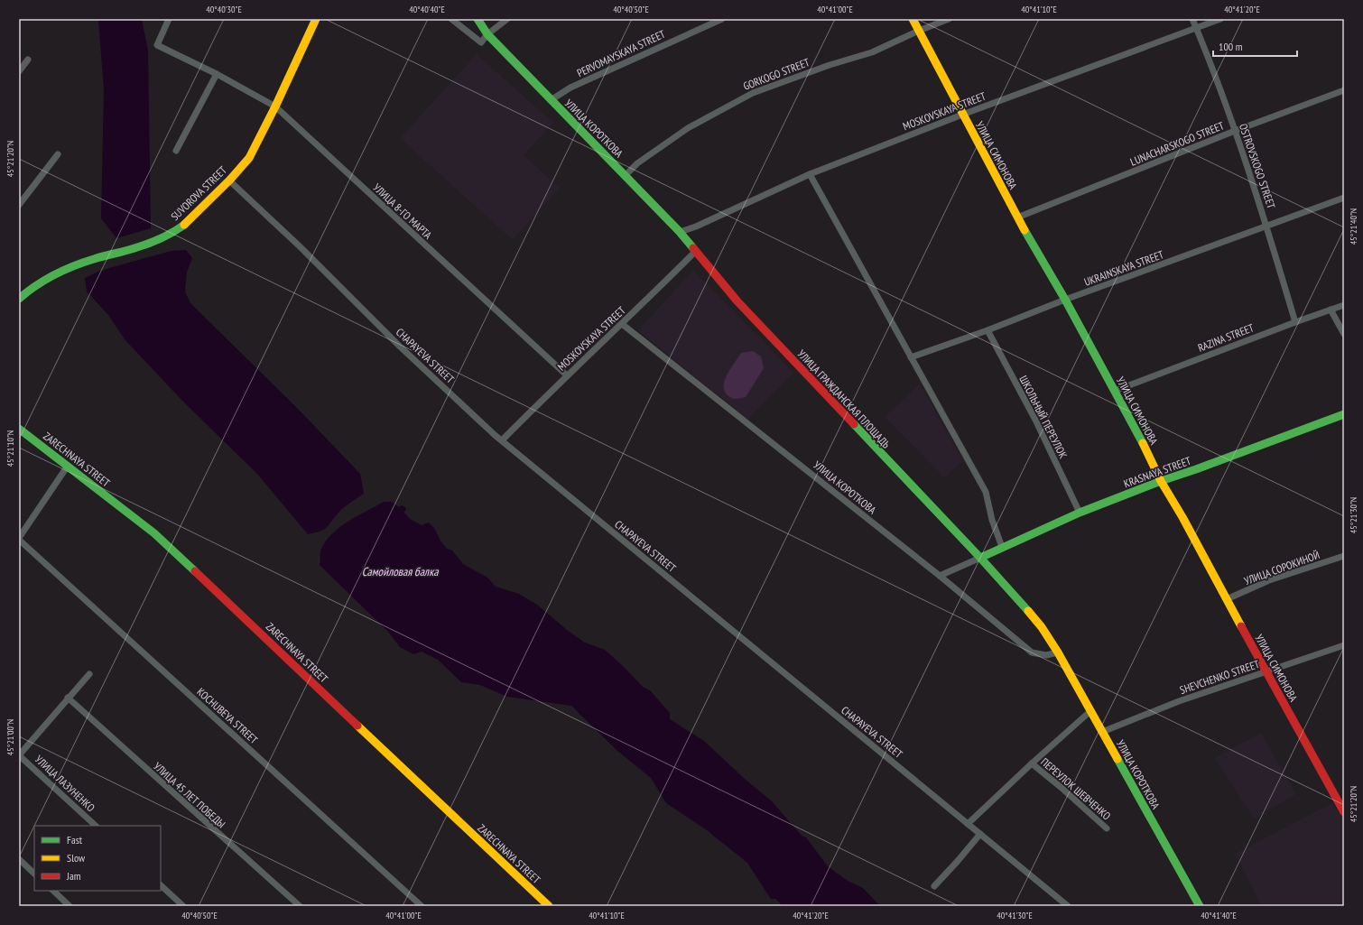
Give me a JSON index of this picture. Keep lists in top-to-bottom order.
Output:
{
  "streets": {
    "street": [
      "PERVOMAYSKAYA STREET",
      "GORKOGO STREET",
      "MOSKOVSKAYA STREET",
      "УЛИЦА КОРОТКОВА",
      "LUNACHARSKOGO STREET",
      "УЛИЦА СИМОНОВА",
      "OSTROVSKOGO STREET",
      "SUVOROVA STREET",
      "УЛИЦА 8-ГО МАРТА",
      "UKRAINSKAYA STREET",
      "RAZINA STREET",
      "CHAPAYEVA STREET",
      "УЛИЦА ГРАЖДАНСКАЯ ПЛОЩАДЬ",
      "ШКОЛЬНЫЙ ПЕРЕУЛОК",
      "ZARECHNAYA STREET",
      "KRASNAYA STREET",
      "УЛИЦА СОРОКИНОЙ",
      "SHEVCHENKO STREET",
      "KOCHUBEYA STREET",
      "УЛИЦА ЛАЗУНЕНКО",
      "ПЕРЕУЛОК ШЕВЧЕНКО",
      "УЛИЦА 45 ЛЕТ ПОБЕДЫ"
    ]
  },
  "crossings": [
    ["PERVOMAYSKAYA STREET", "УЛИЦА КОРОТКОВА"],
    ["GORKOGO STREET", "УЛИЦА КОРОТКОВА"],
    ["GORKOGO STREET", "УЛИЦА СИМОНОВА"],
    ["MOSKOVSKAYA STREET", "УЛИЦА КОРОТКОВА"],
    ["MOSKOVSKAYA STREET", "УЛИЦА СИМОНОВА"],
    ["MOSKOVSKAYA STREET", "OSTROVSKOGO STREET"],
    ["MOSKOVSKAYA STREET", "УЛИЦА 8-ГО МАРТА"],
    ["MOSKOVSKAYA STREET", "CHAPAYEVA STREET"],
    ["MOSKOVSKAYA STREET", "УЛИЦА ГРАЖДАНСКАЯ ПЛОЩАДЬ"],
    ["УЛИЦА КОРОТКОВА", "УЛИЦА ГРАЖДАНСКАЯ ПЛОЩАДЬ"],
    ["УЛИЦА КОРОТКОВА", "KRASNAYA STREET"],
    ["УЛИЦА КОРОТКОВА", "SHEVCHENKO STREET"],
    ["LUNACHARSKOGO STREET", "УЛИЦА СИМОНОВА"],
    ["LUNACHARSKOGO STREET", "OSTROVSKOGO STREET"],
    ["УЛИЦА СИМОНОВА", "UKRAINSKAYA STREET"],
    ["УЛИЦА СИМОНОВА", "RAZINA STREET"],
    ["УЛИЦА СИМОНОВА", "KRASNAYA STREET"],
    ["УЛИЦА СИМОНОВА", "УЛИЦА СОРОКИНОЙ"],
    ["УЛИЦА СИМОНОВА", "SHEVCHENKO STREET"],
    ["OSTROVSKOGO STREET", "UKRAINSKAYA STREET"],
    ["OSTROVSKOGO STREET", "RAZINA STREET"],
    ["SUVOROVA STREET", "УЛИЦА 8-ГО МАРТА"],
    ["SUVOROVA STREET", "CHAPAYEVA STREET"],
    ["UKRAINSKAYA STREET", "ШКОЛЬНЫЙ ПЕРЕУЛОК"],
    ["УЛИЦА ГРАЖДАНСКАЯ ПЛОЩАДЬ", "KRASNAYA STREET"],
    ["ШКОЛЬНЫЙ ПЕРЕУЛОК", "KRASNAYA STREET"]
  ],
  "water": ["Самойловая балка"],
  "legend": ["Fast", "Slow", "Jam"],
  "scale_bar": "100 m",
  "coordinates": [
    "40°40'30\"E",
    "40°40'40\"E",
    "40°40'50\"E",
    "40°41'00\"E",
    "40°41'10\"E",
    "40°41'20\"E",
    "45°21'20\"N",
    "45°21'40\"N",
    "45°21'10\"N",
    "45°21'30\"N",
    "45°21'00\"N",
    "40°41'30\"E",
    "40°41'40\"E"
  ]
}
